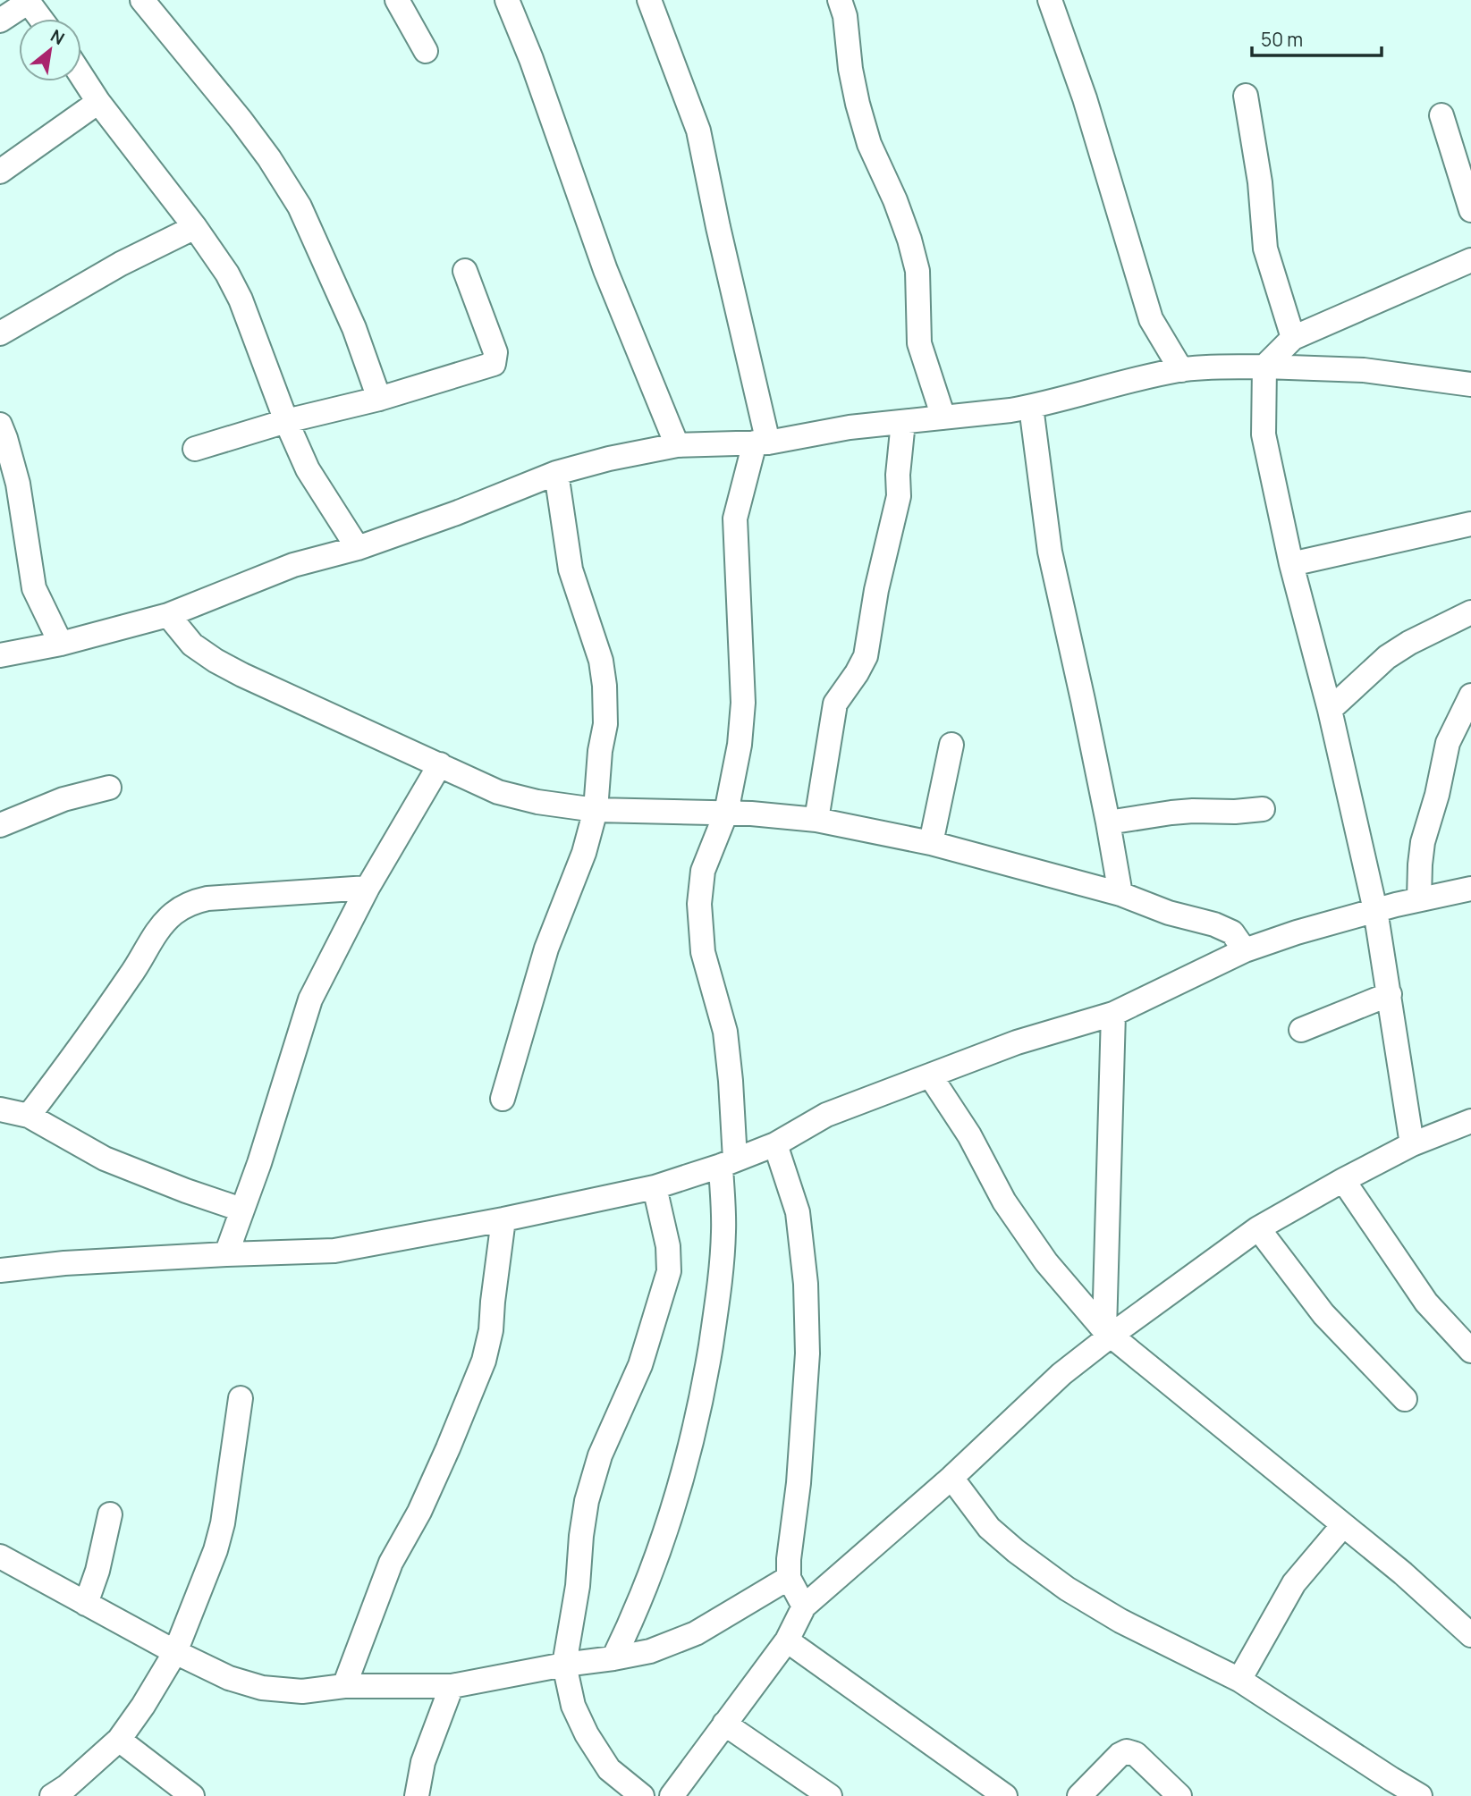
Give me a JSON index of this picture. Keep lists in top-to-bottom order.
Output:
{
  "scale_bar": "50 m",
  "north": "top right"
}
